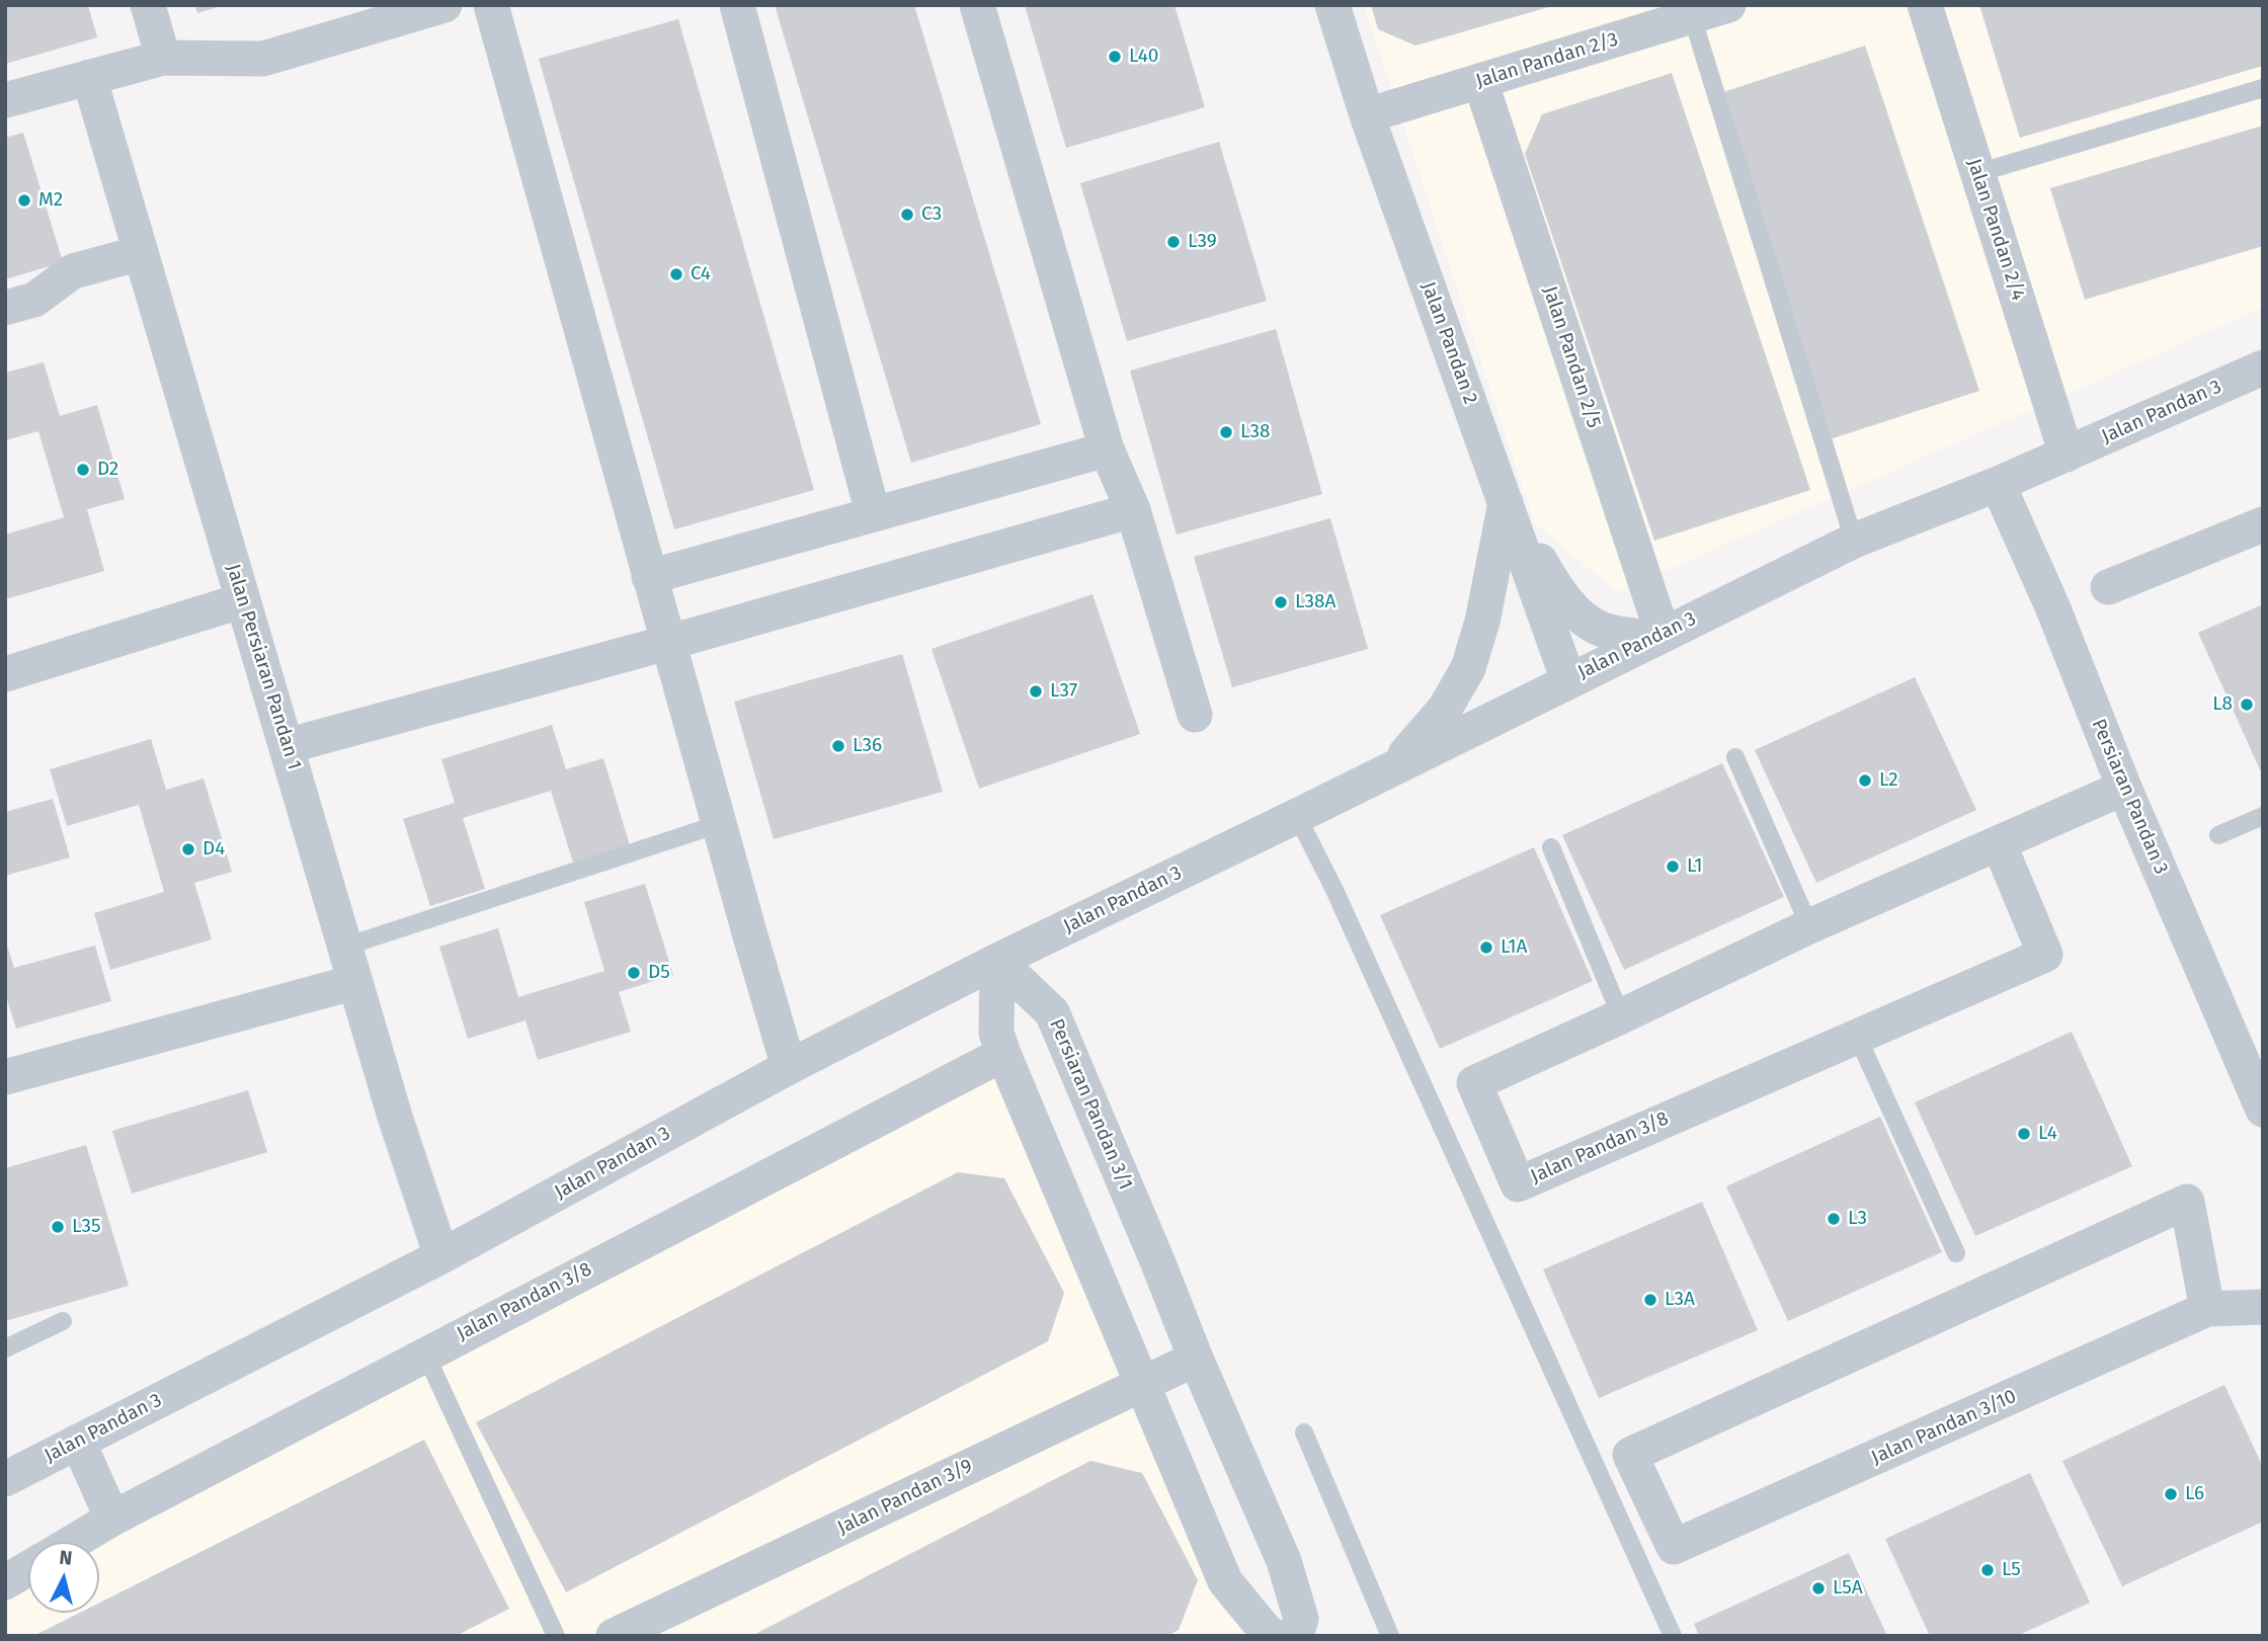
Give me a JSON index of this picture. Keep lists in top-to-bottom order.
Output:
{
  "streets": {
    "street": [
      "Jalan Pandan 2/3",
      "Jalan Pandan 2/4",
      "Jalan Pandan 2",
      "Jalan Pandan 2/5",
      "Jalan Pandan 3",
      "Jalan Persiaran Pandan 1",
      "Persiaran Pandan 3",
      "Persiaran Pandan 3/1",
      "Jalan Pandan 3/8",
      "Jalan Pandan 3/10",
      "Jalan Pandan 3/9"
    ]
  },
  "crossings": [
    ["Jalan Pandan 2/3", "Jalan Pandan 2"],
    ["Jalan Pandan 2/3", "Jalan Pandan 2/5"],
    ["Jalan Pandan 2/4", "Jalan Pandan 3"],
    ["Jalan Pandan 2", "Jalan Pandan 3"],
    ["Jalan Pandan 2/5", "Jalan Pandan 3"],
    ["Jalan Pandan 3", "Jalan Persiaran Pandan 1"],
    ["Jalan Pandan 3", "Persiaran Pandan 3"],
    ["Jalan Pandan 3", "Persiaran Pandan 3/1"],
    ["Persiaran Pandan 3", "Jalan Pandan 3/8"],
    ["Persiaran Pandan 3/1", "Jalan Pandan 3/9"]
  ],
  "places": [
    "L40",
    "M2",
    "C3",
    "L39",
    "C4",
    "L38",
    "D2",
    "L38A",
    "L37",
    "L8",
    "L36",
    "L2",
    "D4",
    "L1",
    "L1A",
    "D5",
    "L4",
    "L3",
    "L35",
    "L3A",
    "L6",
    "L5",
    "L5A"
  ],
  "north": "top"
}
